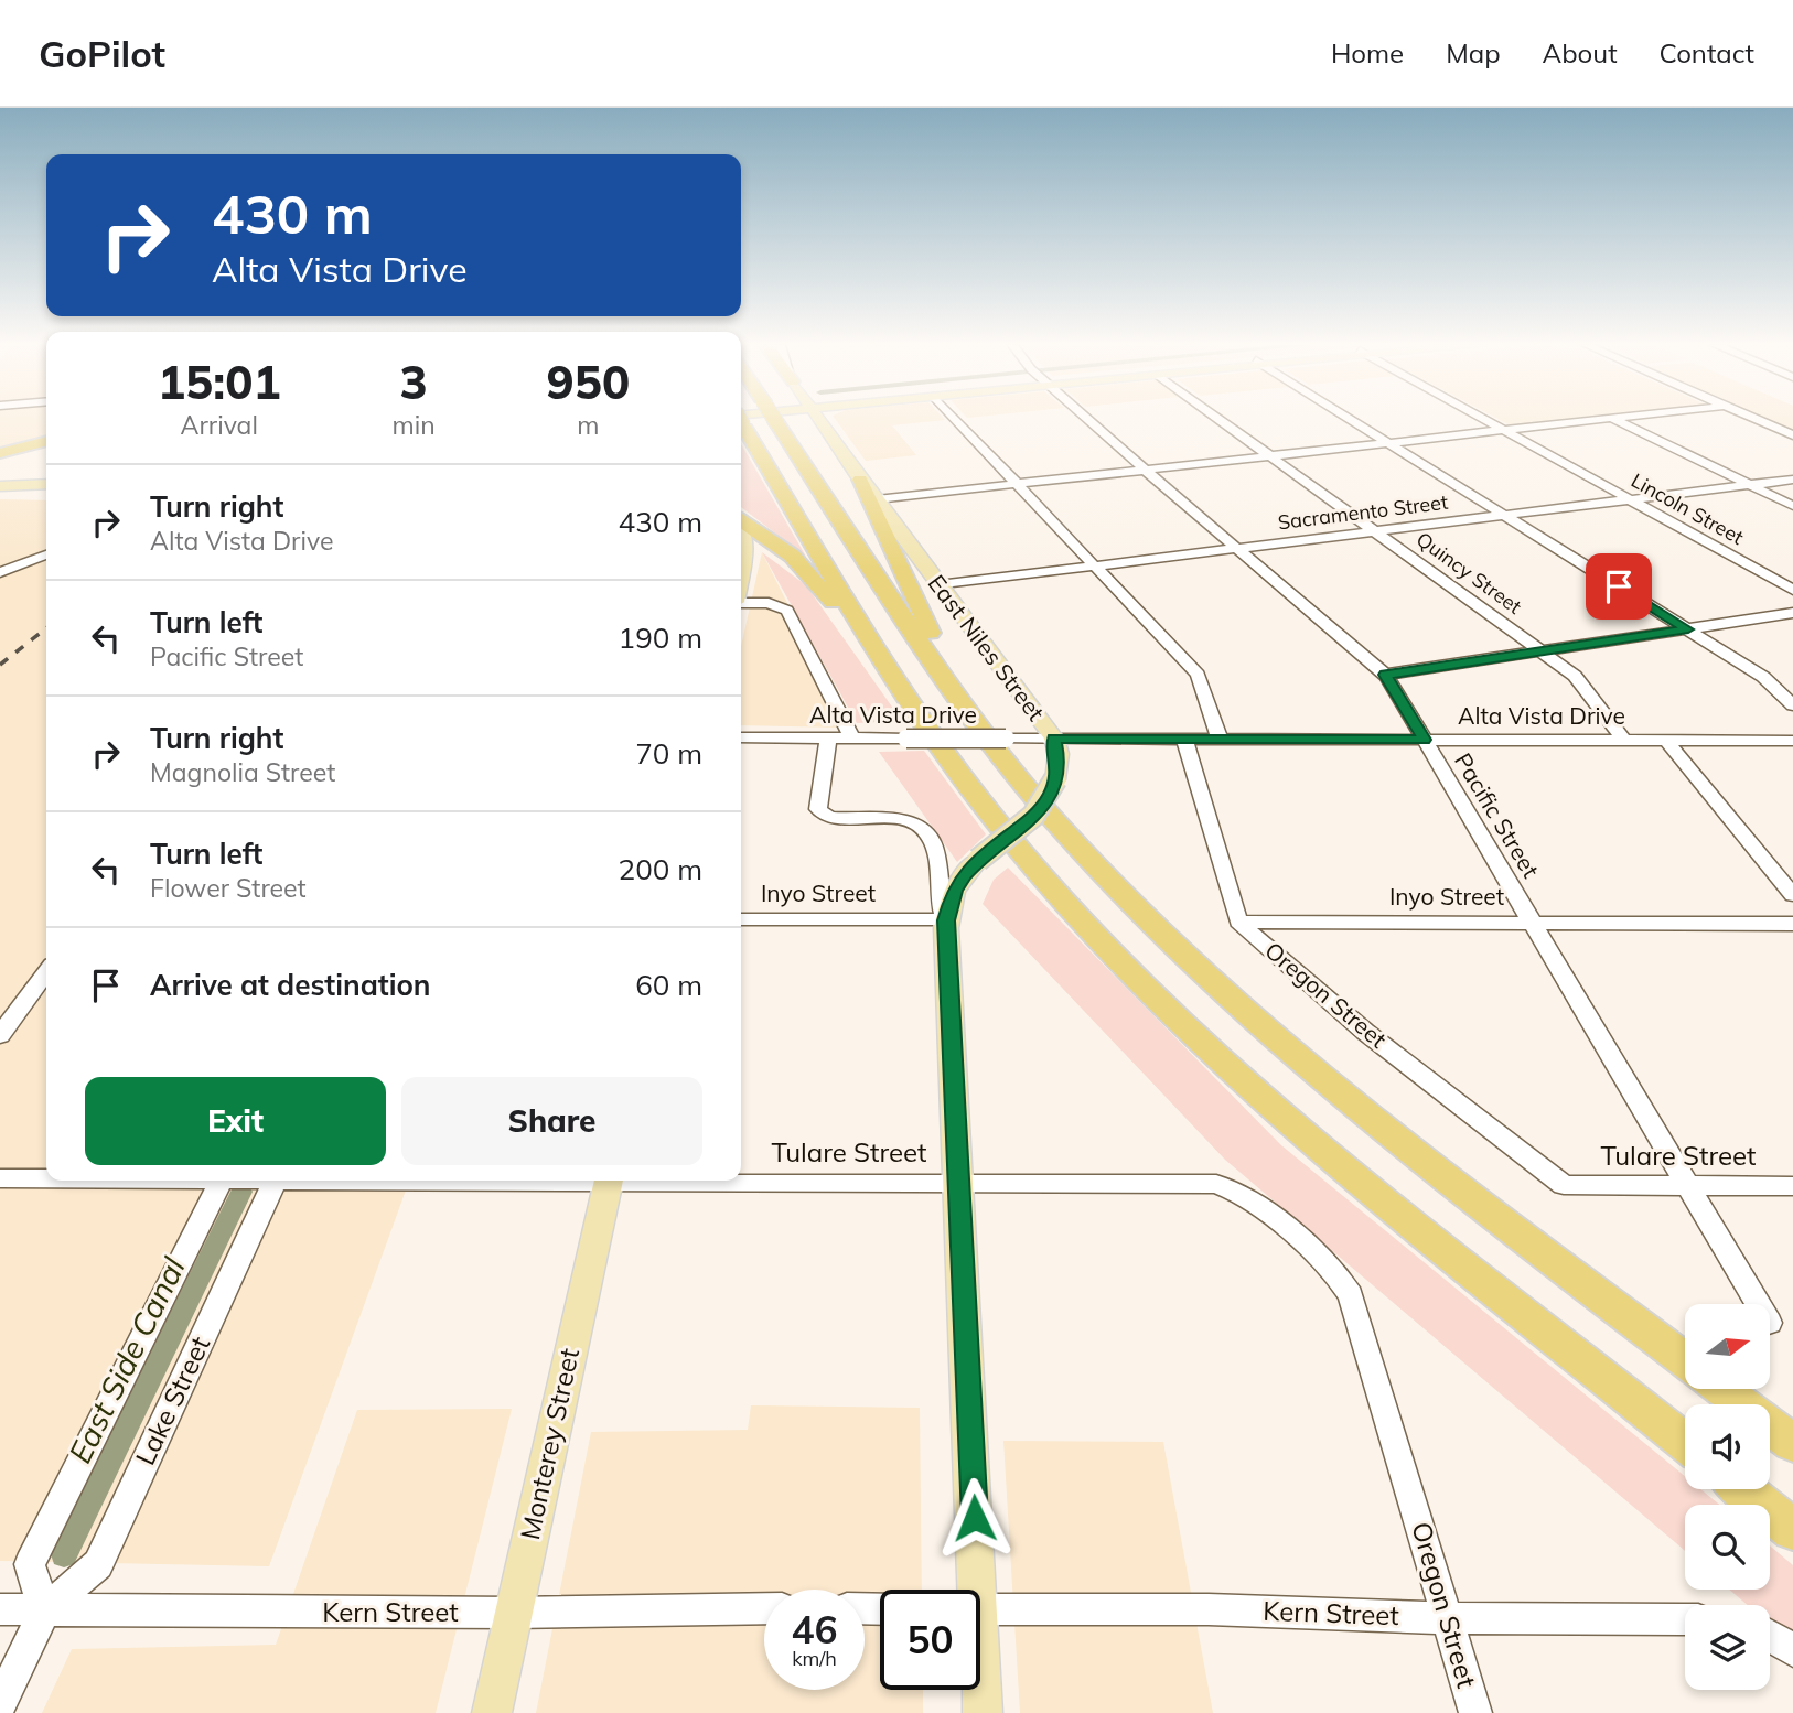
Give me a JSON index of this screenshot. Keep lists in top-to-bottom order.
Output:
{
  "streets": {
    "main road": ["East Niles Street", "Monterey Street"],
    "street": [
      "Lincoln Street",
      "Sacramento Street",
      "Quincy Street",
      "Alta Vista Drive",
      "Pacific Street",
      "Inyo Street",
      "Oregon Street",
      "Tulare Street",
      "Lake Street",
      "Kern Street"
    ]
  },
  "crossings": [
    ["Lincoln Street", "Sacramento Street"],
    ["Sacramento Street", "Quincy Street"],
    ["Sacramento Street", "East Niles Street"],
    ["Sacramento Street", "Pacific Street"],
    ["Quincy Street", "Alta Vista Drive"],
    ["East Niles Street", "Alta Vista Drive"],
    ["East Niles Street", "Inyo Street"],
    ["East Niles Street", "Tulare Street"],
    ["Alta Vista Drive", "Pacific Street"],
    ["Pacific Street", "Inyo Street"],
    ["Pacific Street", "Tulare Street"],
    ["Inyo Street", "Oregon Street"],
    ["Oregon Street", "Tulare Street"],
    ["Oregon Street", "Kern Street"],
    ["Lake Street", "Kern Street"],
    ["Monterey Street", "Kern Street"]
  ],
  "water": ["East Side Canal"],
  "north": "right",
  "page": {
    "header": "GoPilot",
    "nav": [
      "Home",
      "Map",
      "About",
      "Contact"
    ],
    "turn": ["430 m", "Alta Vista Drive"],
    "eta": [
      "15:01",
      "Arrival",
      "3",
      "min",
      "950",
      "m"
    ],
    "list": [
      {
        "name": "Turn right",
        "note": "Alta Vista Drive",
        "value": "430 m"
      },
      {
        "name": "Turn left",
        "note": "Pacific Street",
        "value": "190 m"
      },
      {
        "name": "Turn right",
        "note": "Magnolia Street",
        "value": "70 m"
      },
      {
        "name": "Turn left",
        "note": "Flower Street",
        "value": "200 m"
      },
      {
        "name": "Arrive at destination",
        "value": "60 m"
      }
    ],
    "buttons": ["Exit", "Share"],
    "speed": "46 km/h",
    "limit": "50"
  }
}
